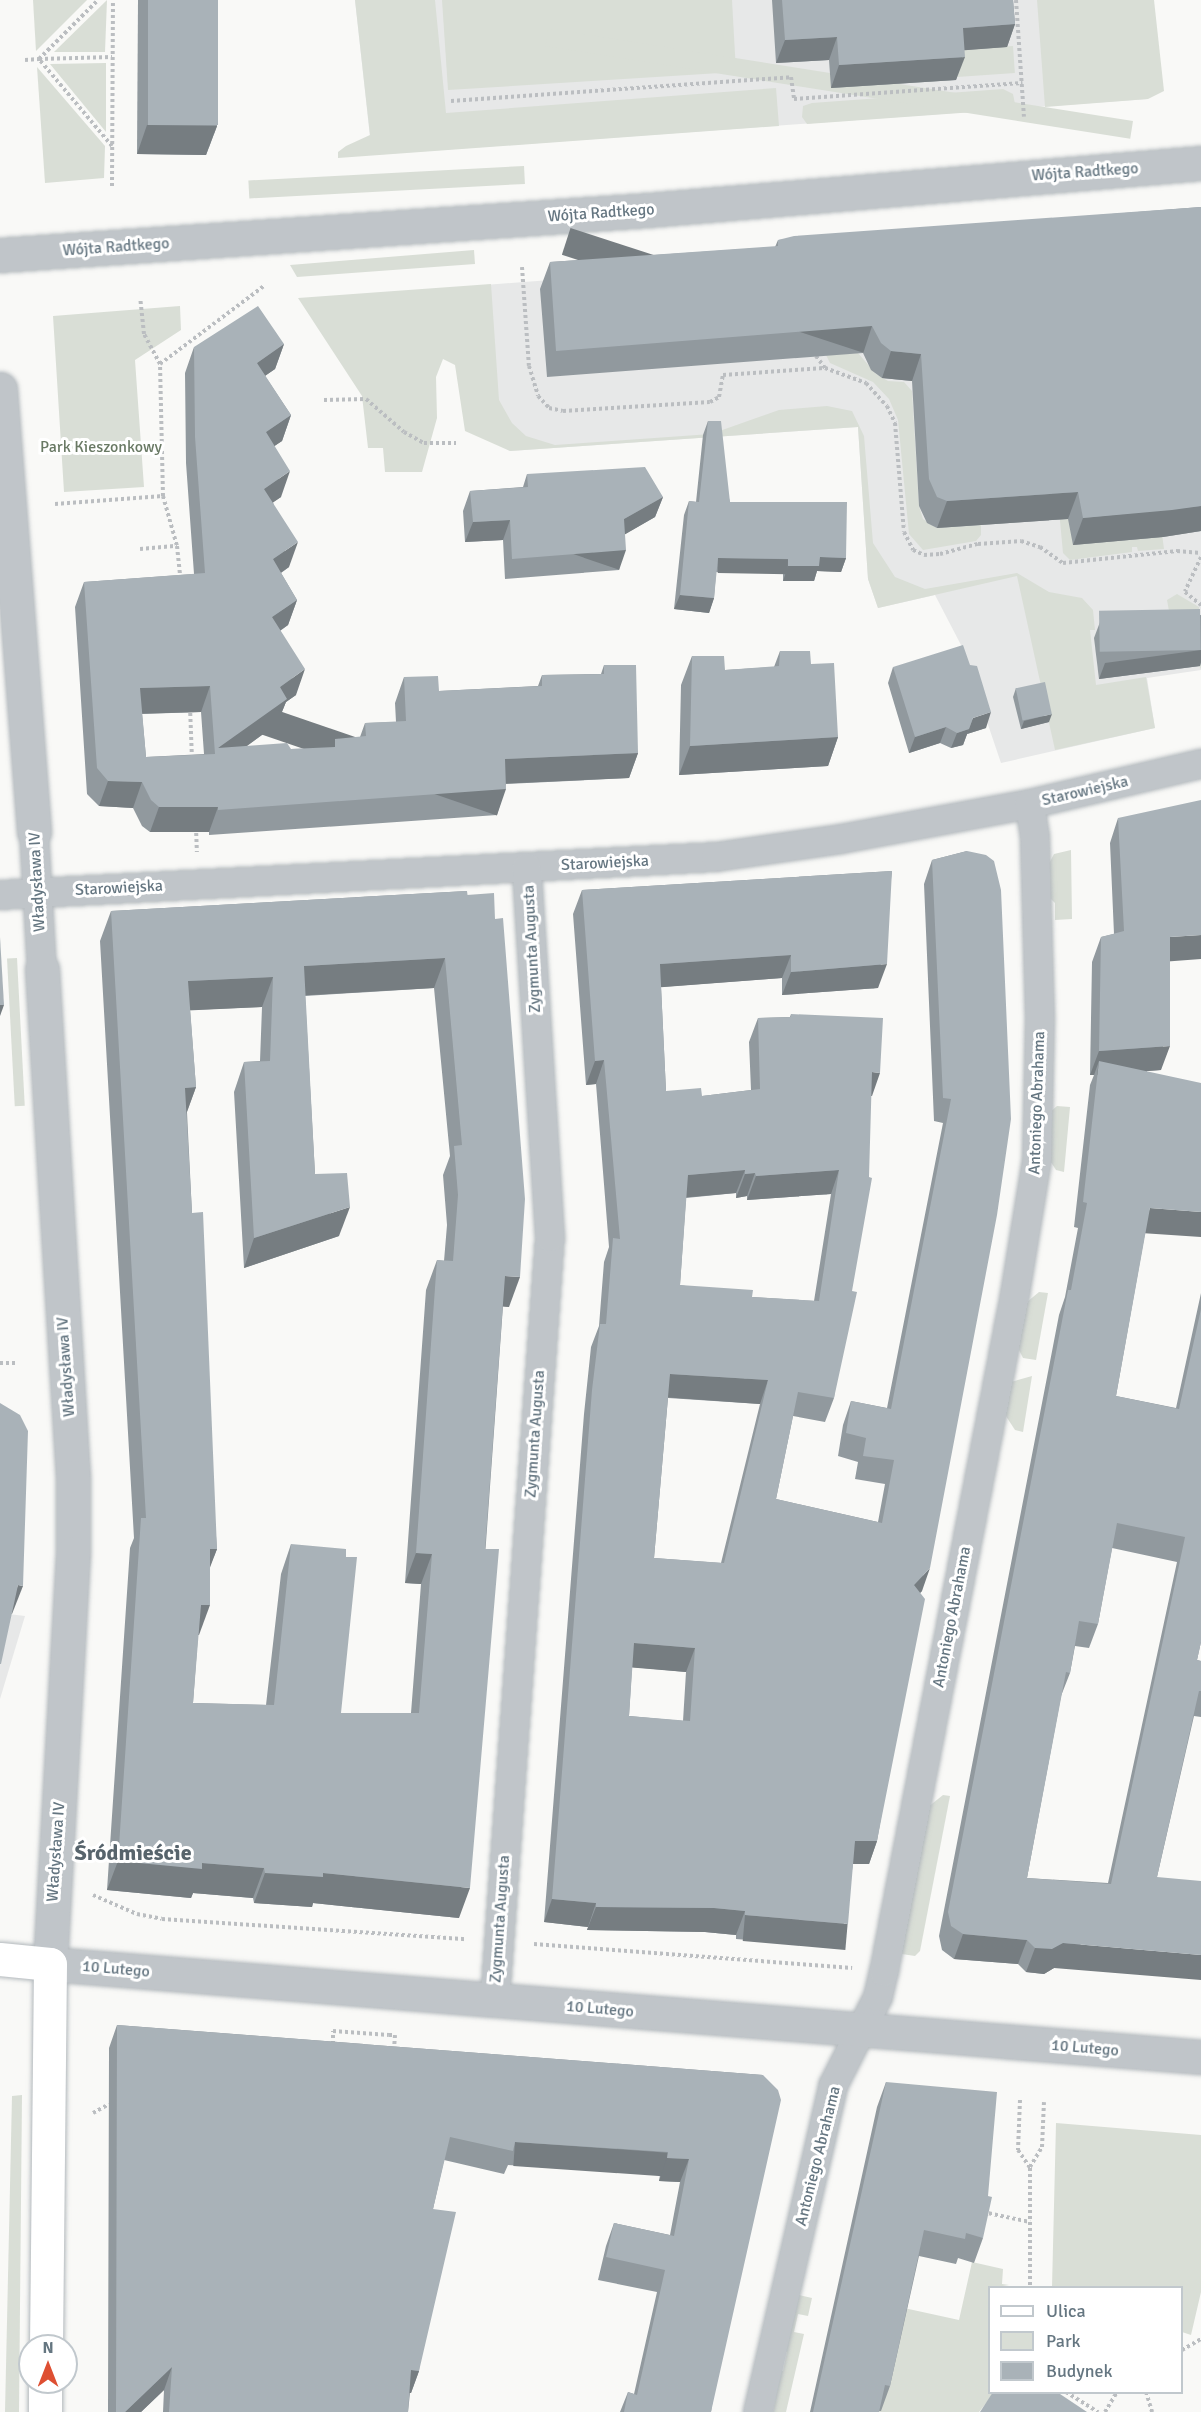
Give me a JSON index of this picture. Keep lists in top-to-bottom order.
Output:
{
  "streets": {
    "main road": ["Władysława IV", "10 Lutego"],
    "street": [
      "Wójta Radtkego",
      "Starowiejska",
      "Zygmunta Augusta",
      "Antoniego Abrahama"
    ]
  },
  "crossings": [
    ["Starowiejska", "Władysława IV"],
    ["Starowiejska", "Zygmunta Augusta"],
    ["Starowiejska", "Antoniego Abrahama"],
    ["Władysława IV", "10 Lutego"],
    ["Zygmunta Augusta", "10 Lutego"],
    ["Antoniego Abrahama", "10 Lutego"]
  ],
  "districts": ["Śródmieście"],
  "parks": ["Park Kieszonkowy"],
  "legend": ["Ulica", "Park", "Budynek"],
  "north": "top"
}
